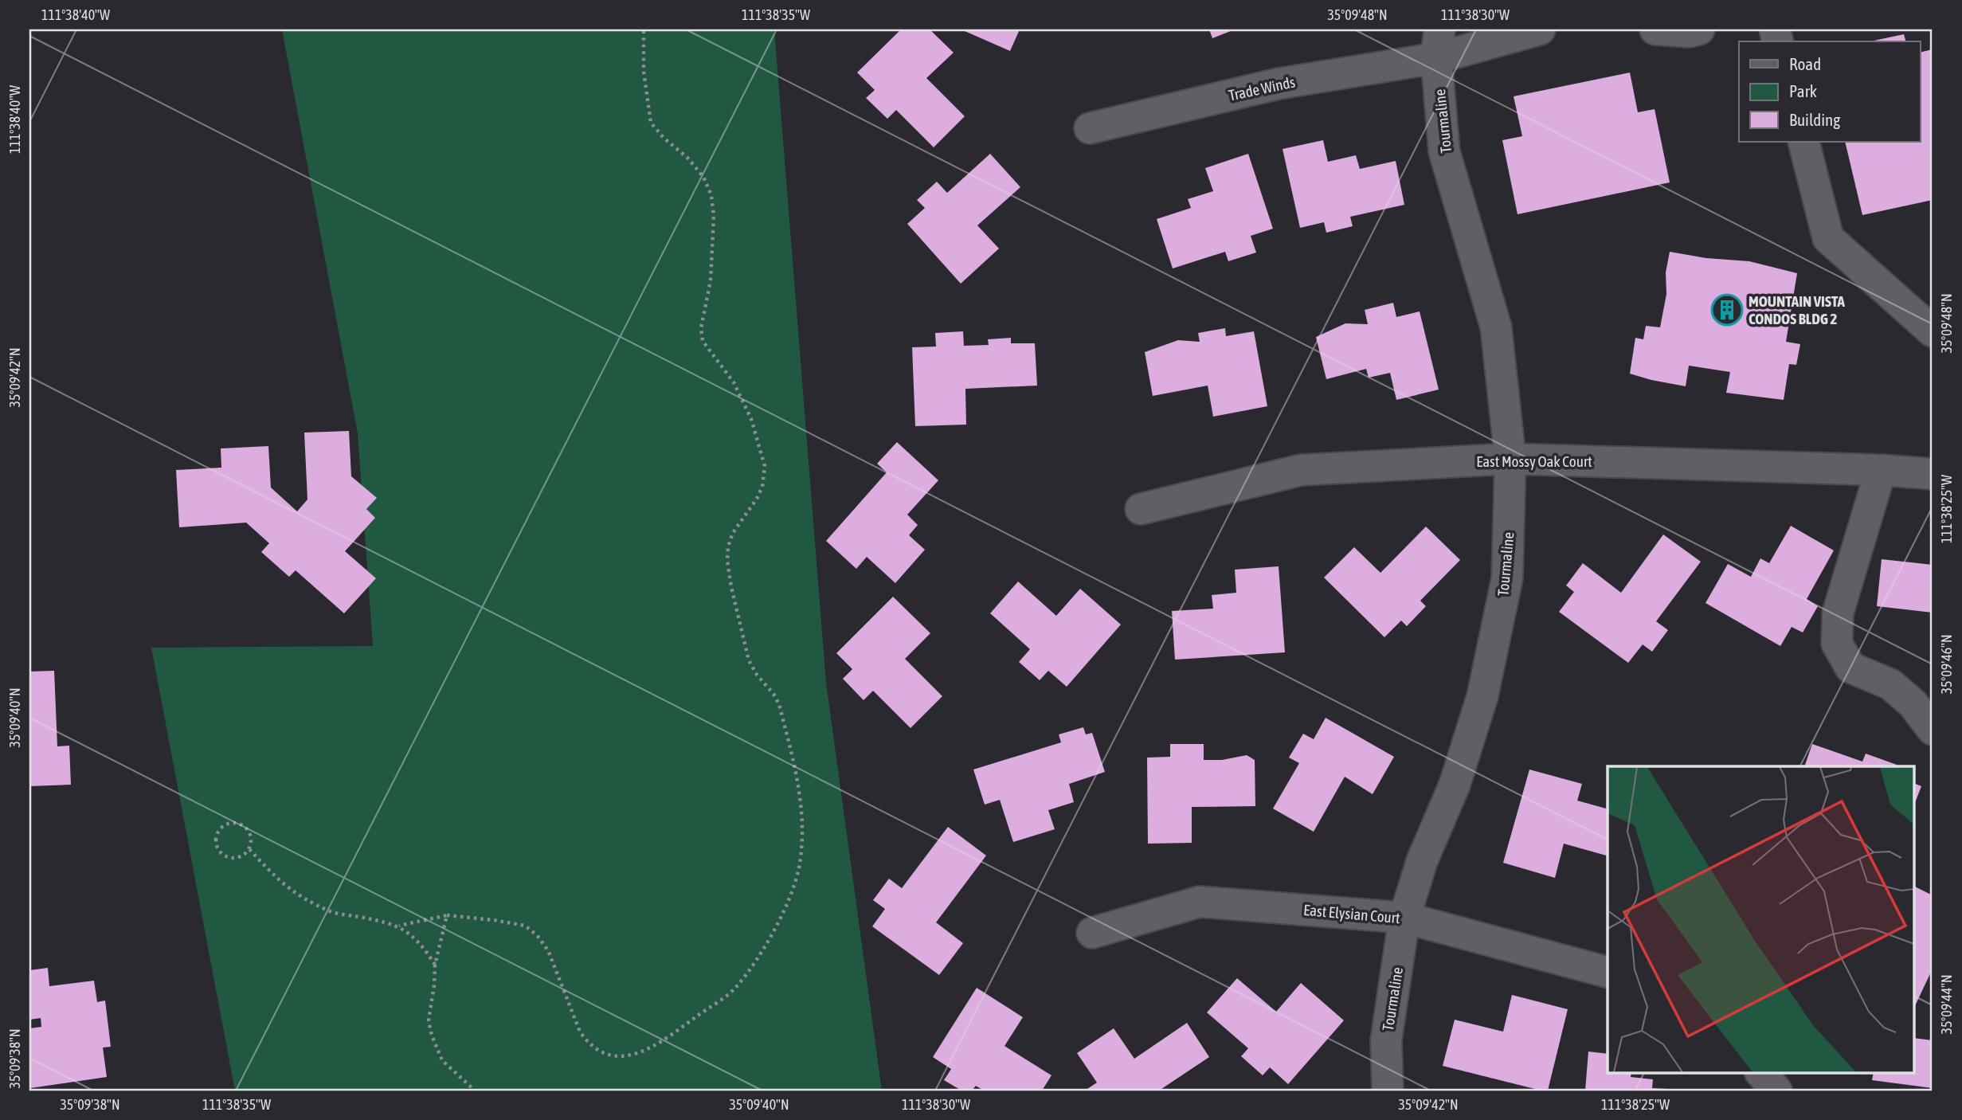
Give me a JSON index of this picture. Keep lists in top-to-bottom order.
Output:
{
  "streets": {
    "street": [
      "Trade Winds",
      "Tourmaline",
      "East Mossy Oak Court",
      "East Elysian Court"
    ]
  },
  "crossings": [
    ["Trade Winds", "Tourmaline"],
    ["Tourmaline", "East Mossy Oak Court"],
    ["Tourmaline", "East Elysian Court"]
  ],
  "places": {
    "building": ["MOUNTAIN VISTA CONDOS BLDG 2"]
  },
  "legend": ["Road", "Park", "Building"],
  "coordinates": [
    "111°38'40\"W",
    "111°38'35\"W",
    "35°09'48\"N",
    "111°38'30\"W",
    "35°09'42\"N",
    "111°38'25\"W",
    "35°09'46\"N",
    "35°09'40\"N",
    "35°09'44\"N",
    "35°09'38\"N"
  ]
}
